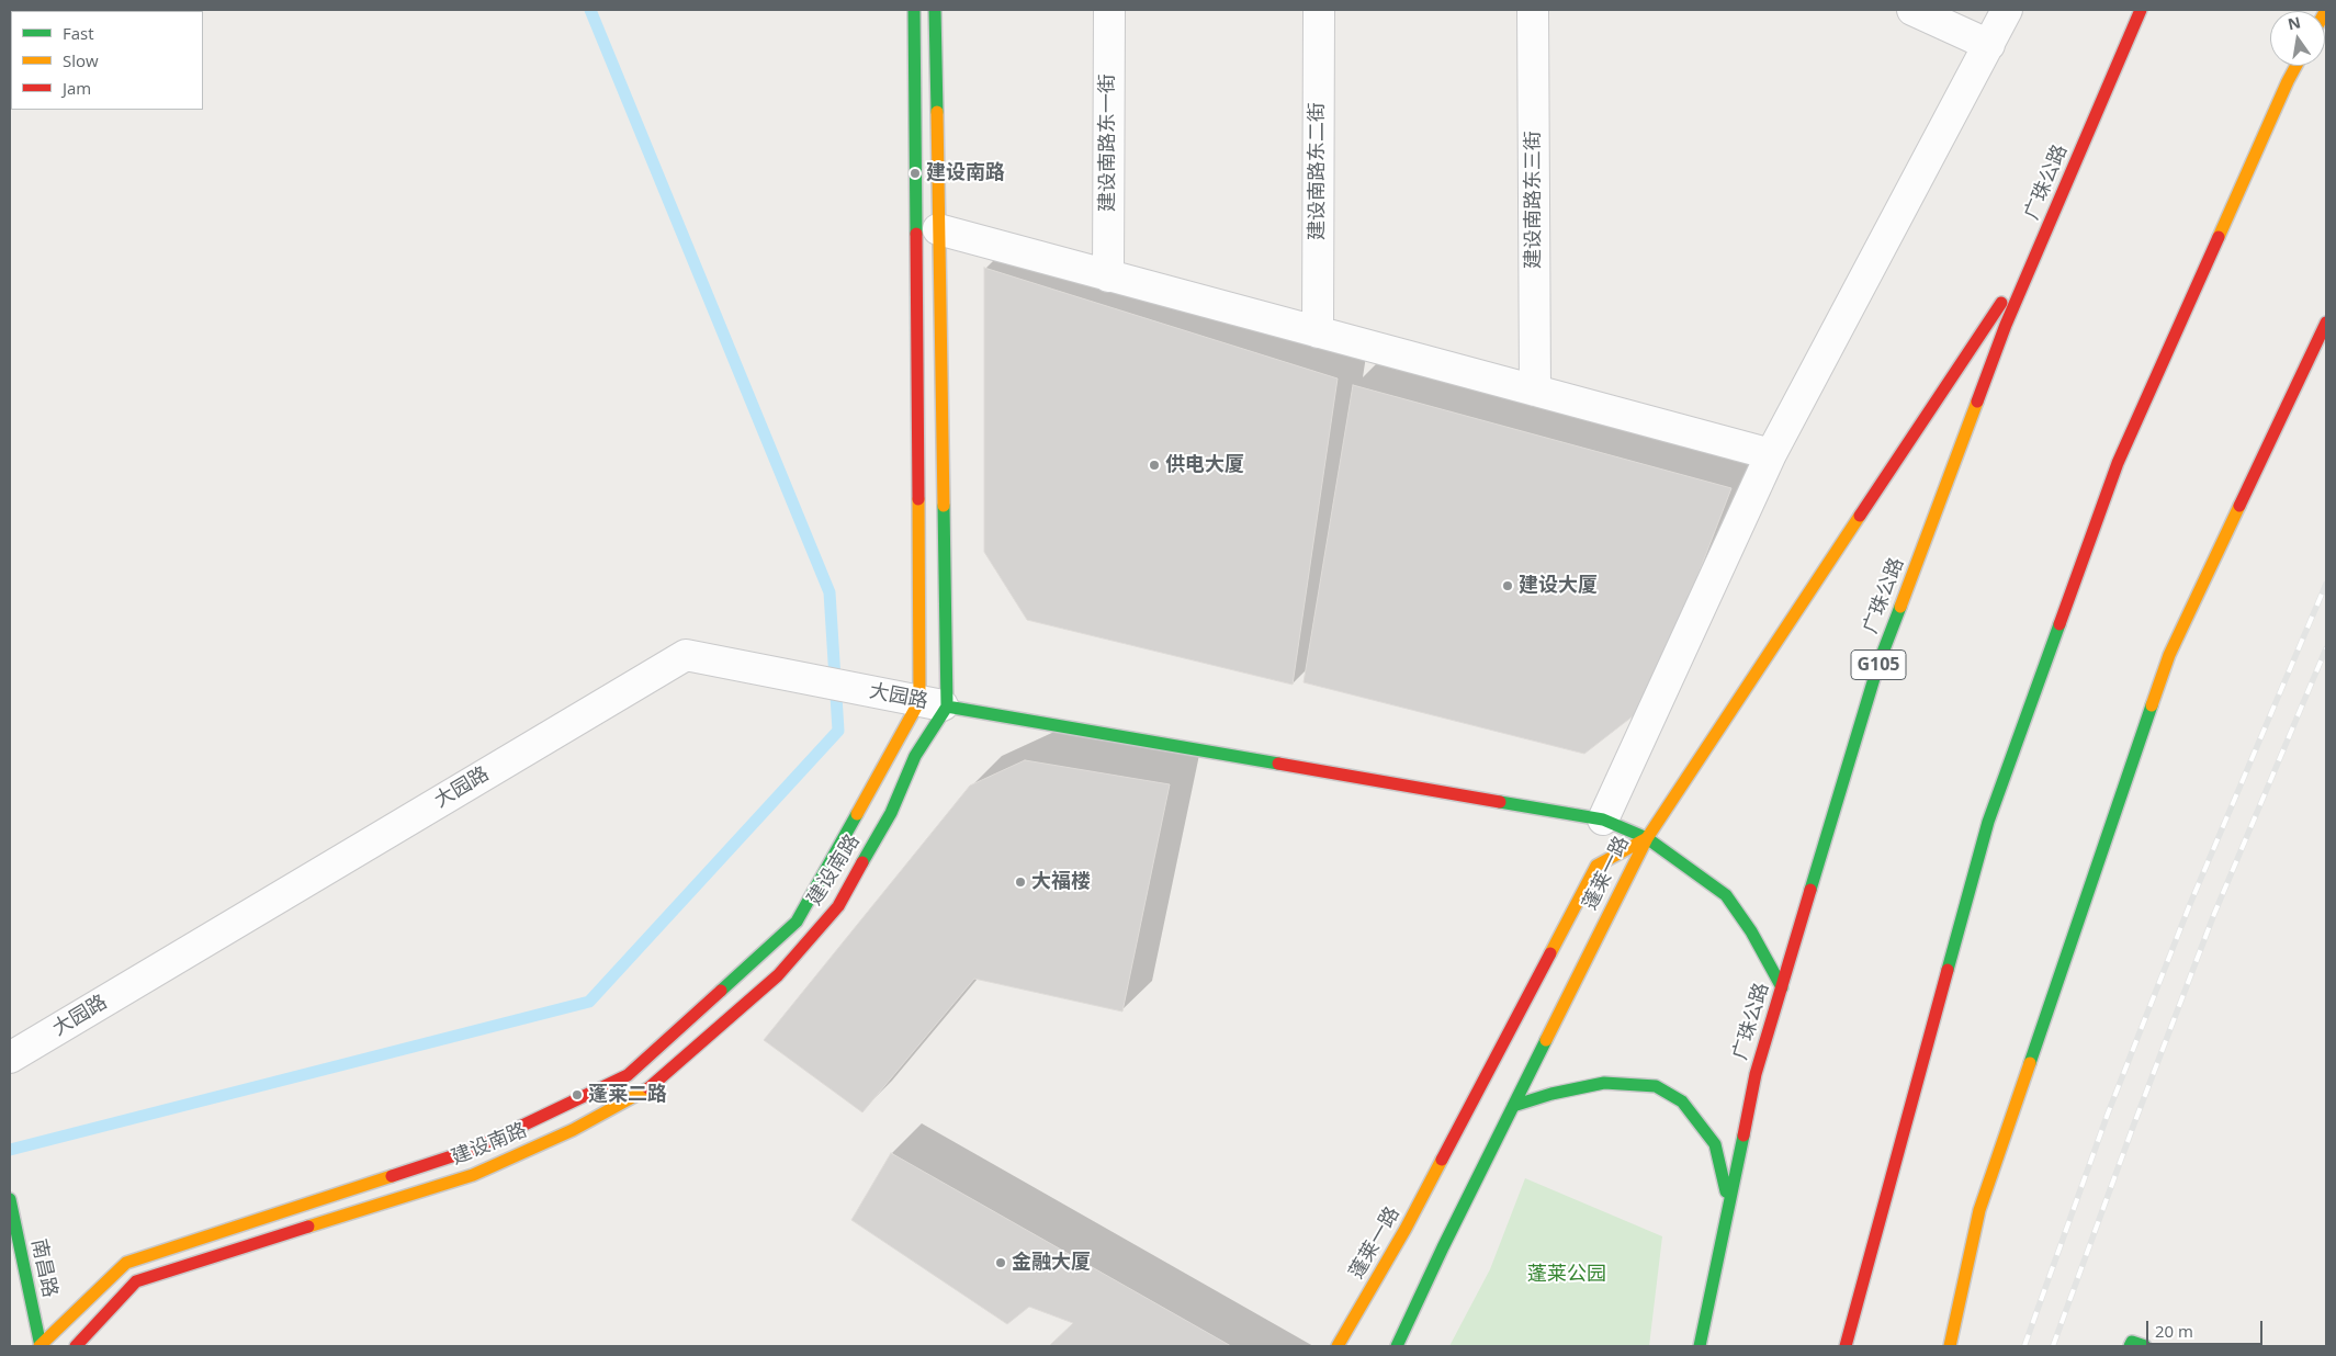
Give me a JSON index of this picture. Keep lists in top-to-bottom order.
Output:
{
  "streets": {
    "main road": [
      "广珠公路",
      "G105",
      "建设南路",
      "蓬莱一路",
      "南昌路"
    ],
    "street": [
      "建设南路东一街",
      "建设南路东二街",
      "建设南路东三街",
      "大园路"
    ]
  },
  "crossings": [
    ["大园路", "建设南路"]
  ],
  "parks": ["蓬莱公园"],
  "places": [
    "建设南路",
    "供电大厦",
    "建设大厦",
    "大福楼",
    "蓬莱二路",
    "金融大厦"
  ],
  "legend": ["Fast", "Slow", "Jam"],
  "scale_bar": "20 m",
  "north": "top"
}
